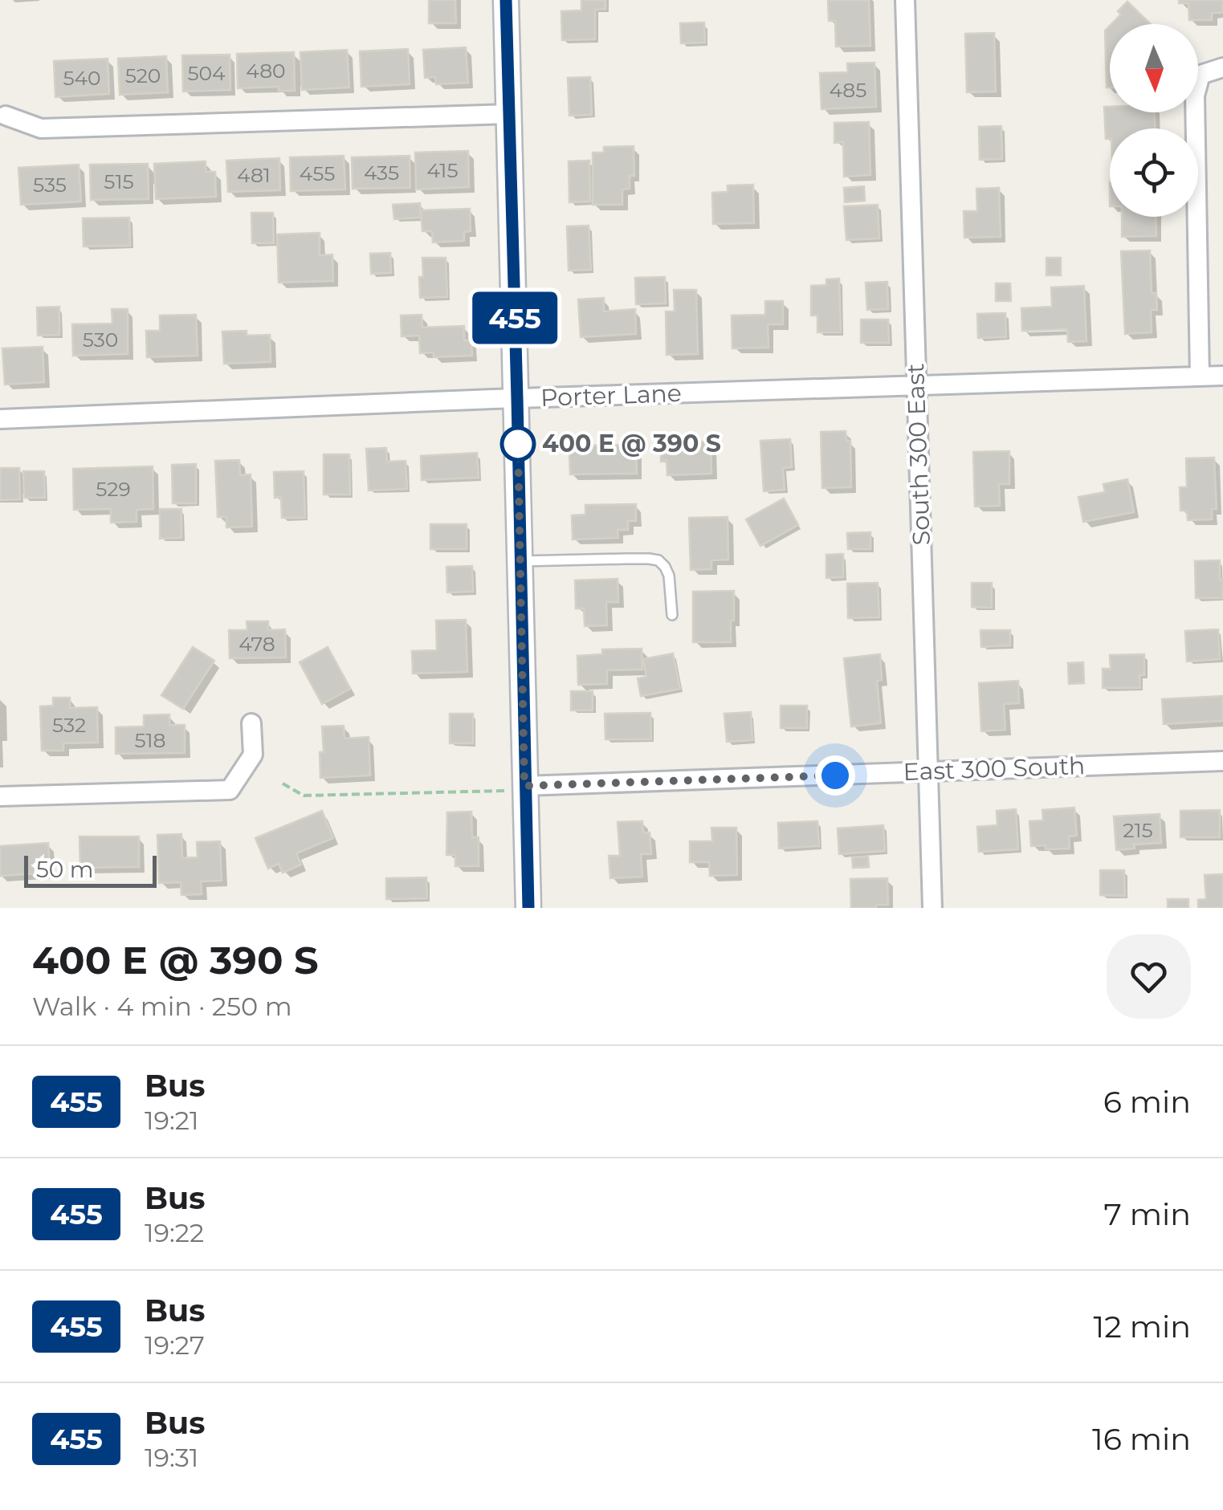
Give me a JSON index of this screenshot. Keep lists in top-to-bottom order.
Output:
{
  "streets": {
    "street": ["Porter Lane", "South 300 East", "East 300 South"]
  },
  "crossings": [
    ["Porter Lane", "South 300 East"],
    ["South 300 East", "East 300 South"]
  ],
  "places": ["400 E @ 390 S"],
  "lines": ["bus line 455"],
  "house_numbers": [
    "480",
    "504",
    "520",
    "540",
    "485",
    "415",
    "435",
    "455",
    "481",
    "515",
    "535",
    "530",
    "529",
    "478",
    "532",
    "518",
    "215"
  ],
  "scale_bar": "50 m",
  "north": "bottom",
  "page": {
    "on_map": "455",
    "scale": "50 m",
    "heading": ["400 E @ 390 S", "Walk · 4 min · 250 m"],
    "list": [
      {
        "mark": "455",
        "name": "Bus",
        "note": "19:21",
        "value": "6 min"
      },
      {
        "mark": "455",
        "name": "Bus",
        "note": "19:22",
        "value": "7 min"
      },
      {
        "mark": "455",
        "name": "Bus",
        "note": "19:27",
        "value": "12 min"
      },
      {
        "mark": "455",
        "name": "Bus",
        "note": "19:31",
        "value": "16 min"
      }
    ]
  }
}
